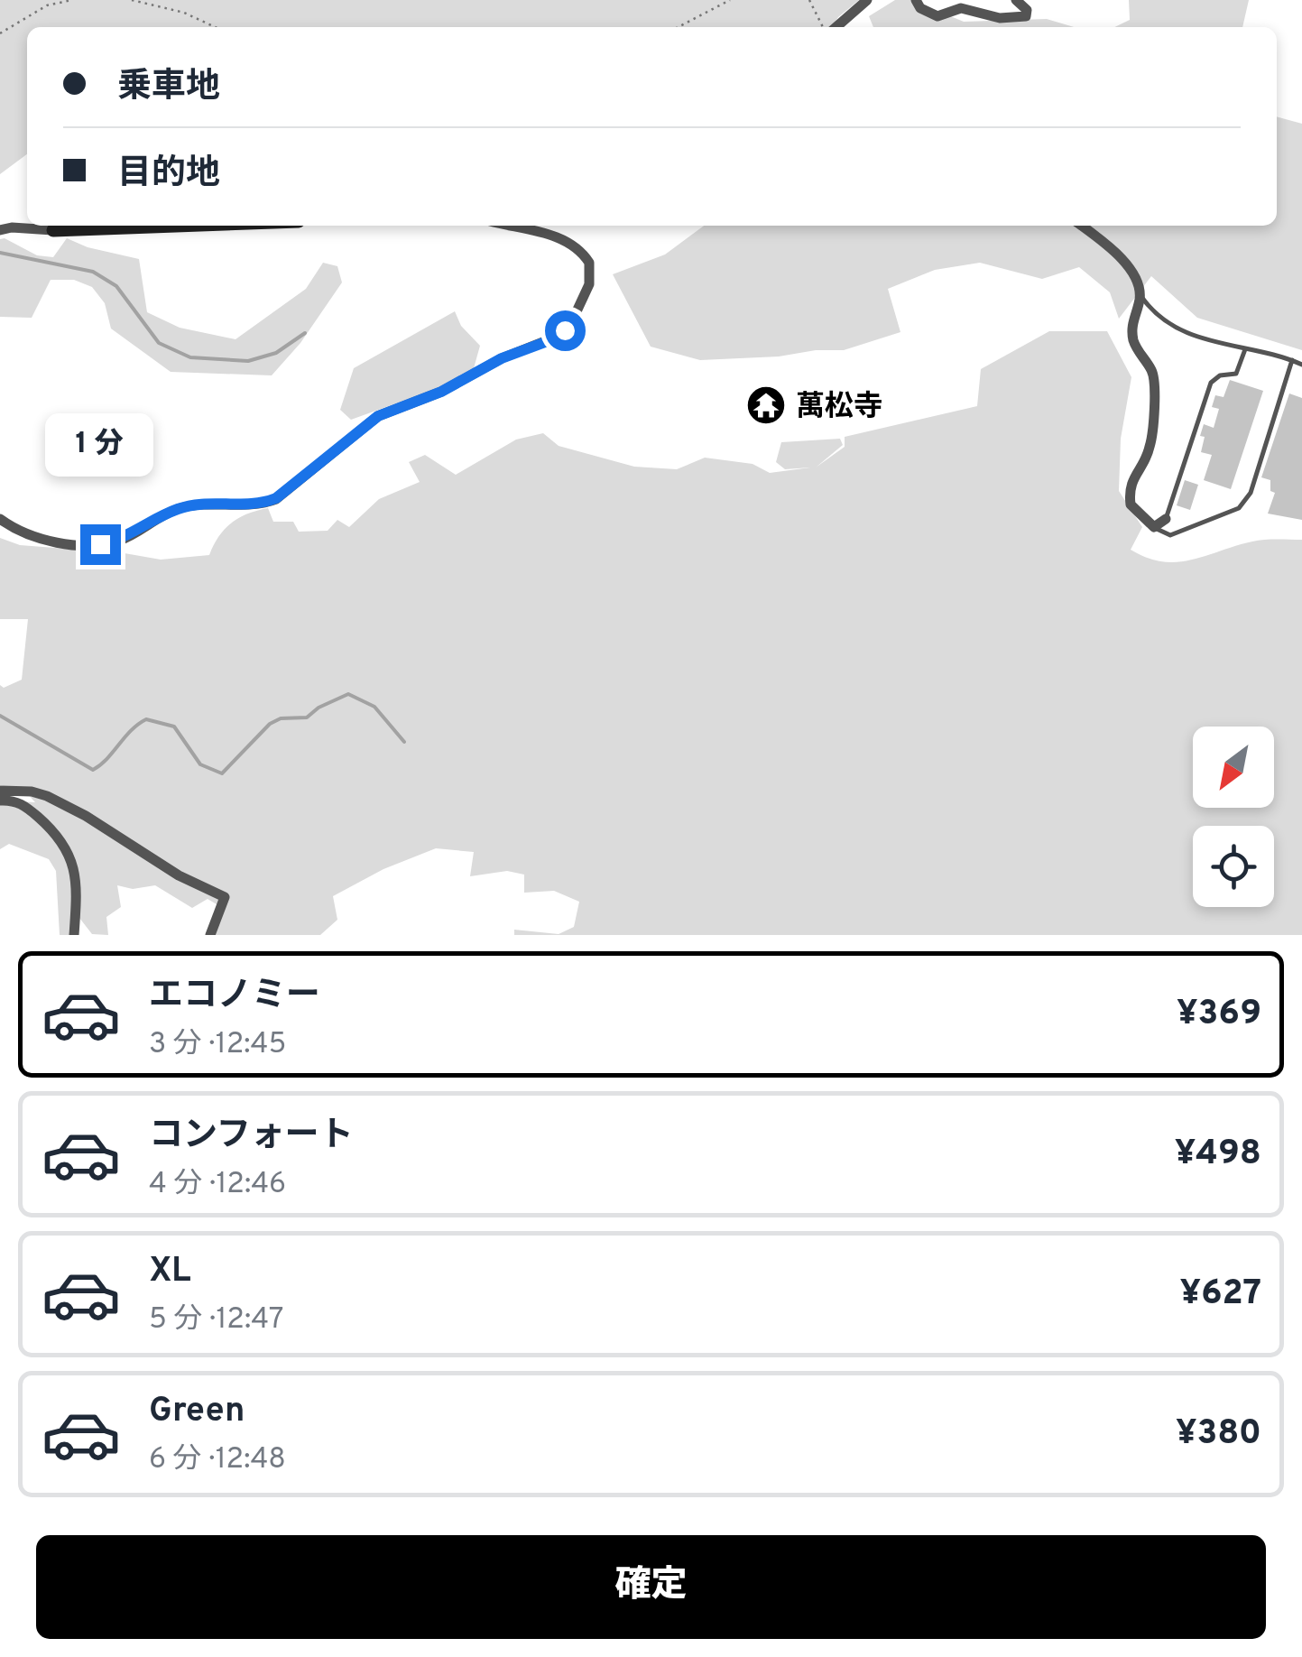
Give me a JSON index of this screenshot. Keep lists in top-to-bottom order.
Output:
{
  "places": {
    "temple": ["萬松寺"]
  },
  "north": "bottom left",
  "page": {
    "banner": ["乗車地", "目的地"],
    "bubble": "1 分",
    "list": [
      {
        "name": "エコノミー",
        "note": "3 分 · 12:45",
        "value": "¥369"
      },
      {
        "name": "コンフォート",
        "note": "4 分 · 12:46",
        "value": "¥498"
      },
      {
        "name": "XL",
        "note": "5 分 · 12:47",
        "value": "¥627"
      },
      {
        "name": "Green",
        "note": "6 分 · 12:48",
        "value": "¥380"
      }
    ],
    "buttons": "確定"
  }
}
